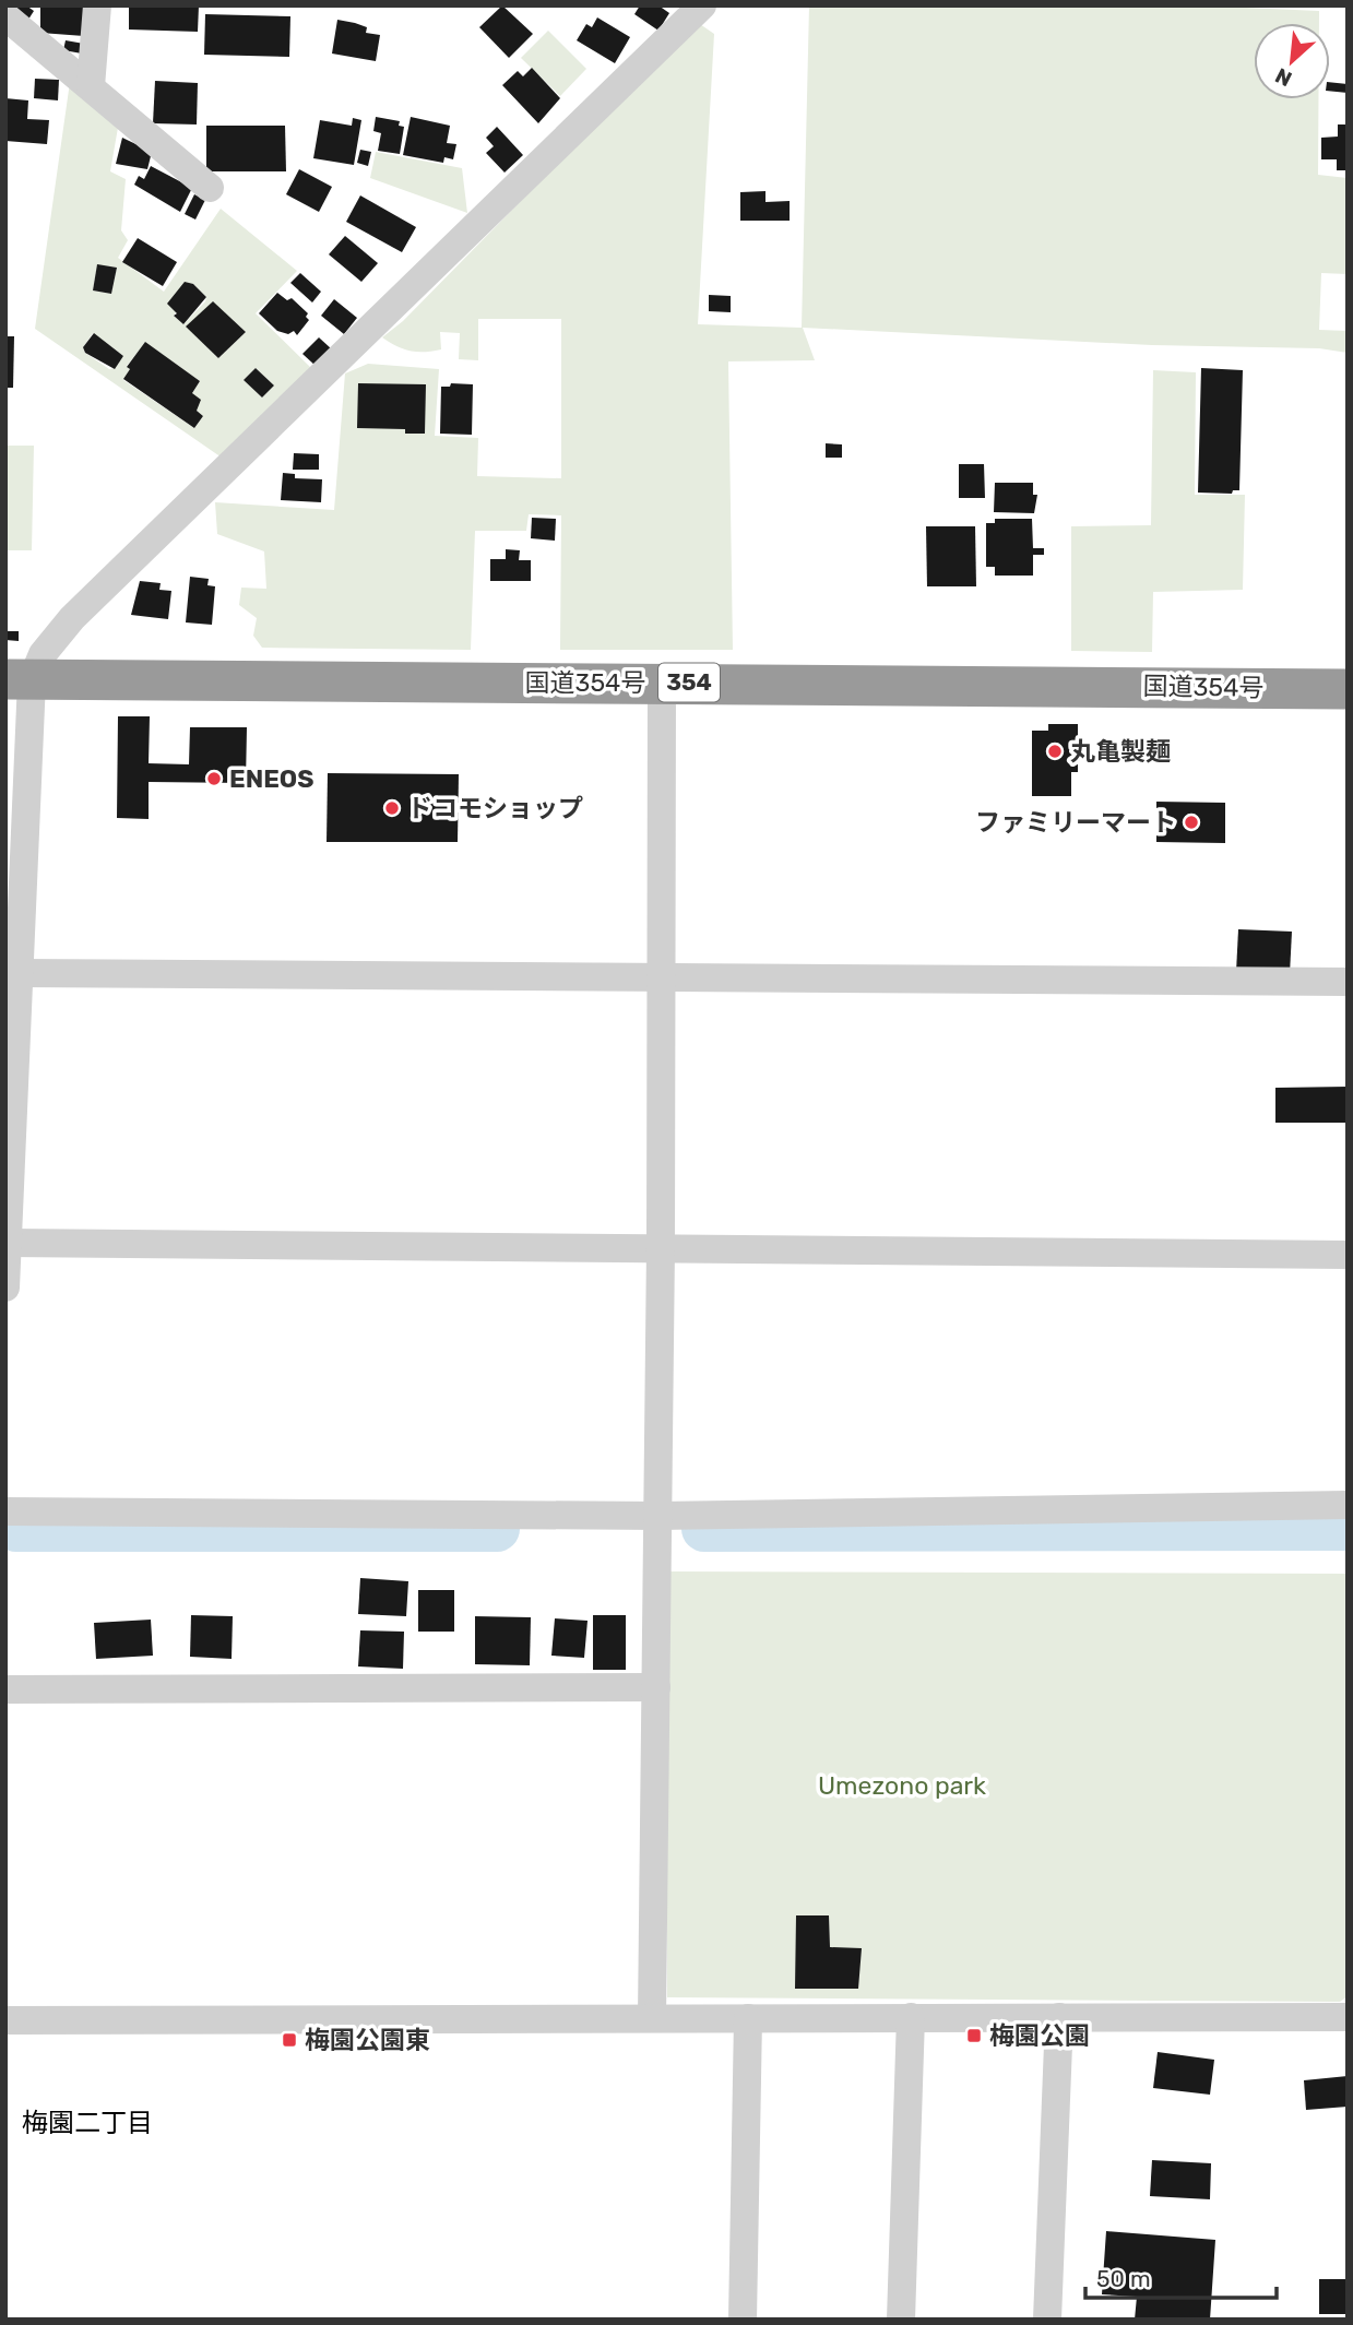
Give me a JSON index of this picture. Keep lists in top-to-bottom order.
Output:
{
  "streets": {
    "highway": ["国道354号", "354"]
  },
  "districts": ["梅園二丁目"],
  "parks": ["Umezono park"],
  "places": {
    "other": [
      "丸亀製麺",
      "ENEOS",
      "ドコモショップ",
      "ファミリーマート"
    ],
    "transit": ["梅園公園", "梅園公園東"]
  },
  "scale_bar": "50 m",
  "north": "bottom left"
}
